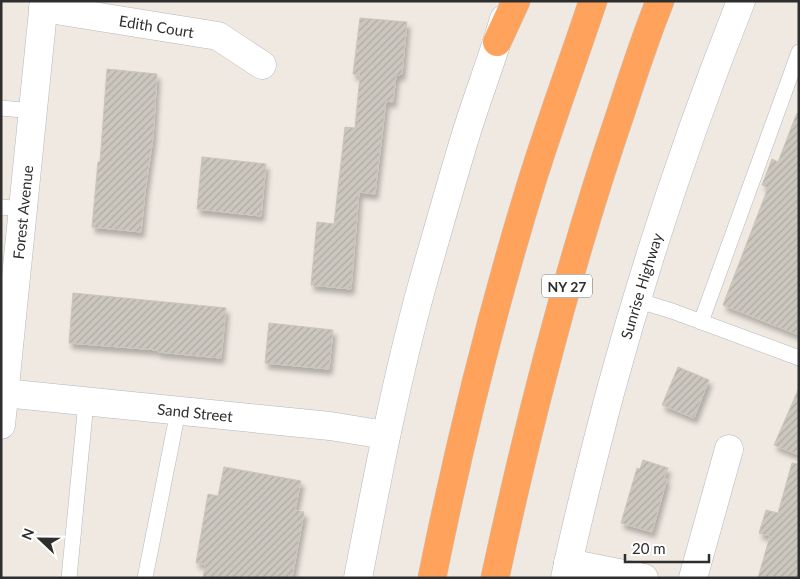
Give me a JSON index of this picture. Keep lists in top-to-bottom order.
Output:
{
  "streets": {
    "highway": ["NY 27"],
    "street": [
      "Edith Court",
      "Forest Avenue",
      "Sunrise Highway",
      "Sand Street"
    ]
  },
  "crossings": [
    ["Edith Court", "Forest Avenue"],
    ["Forest Avenue", "Sand Street"]
  ],
  "scale_bar": "20 m",
  "north": "left"
}
